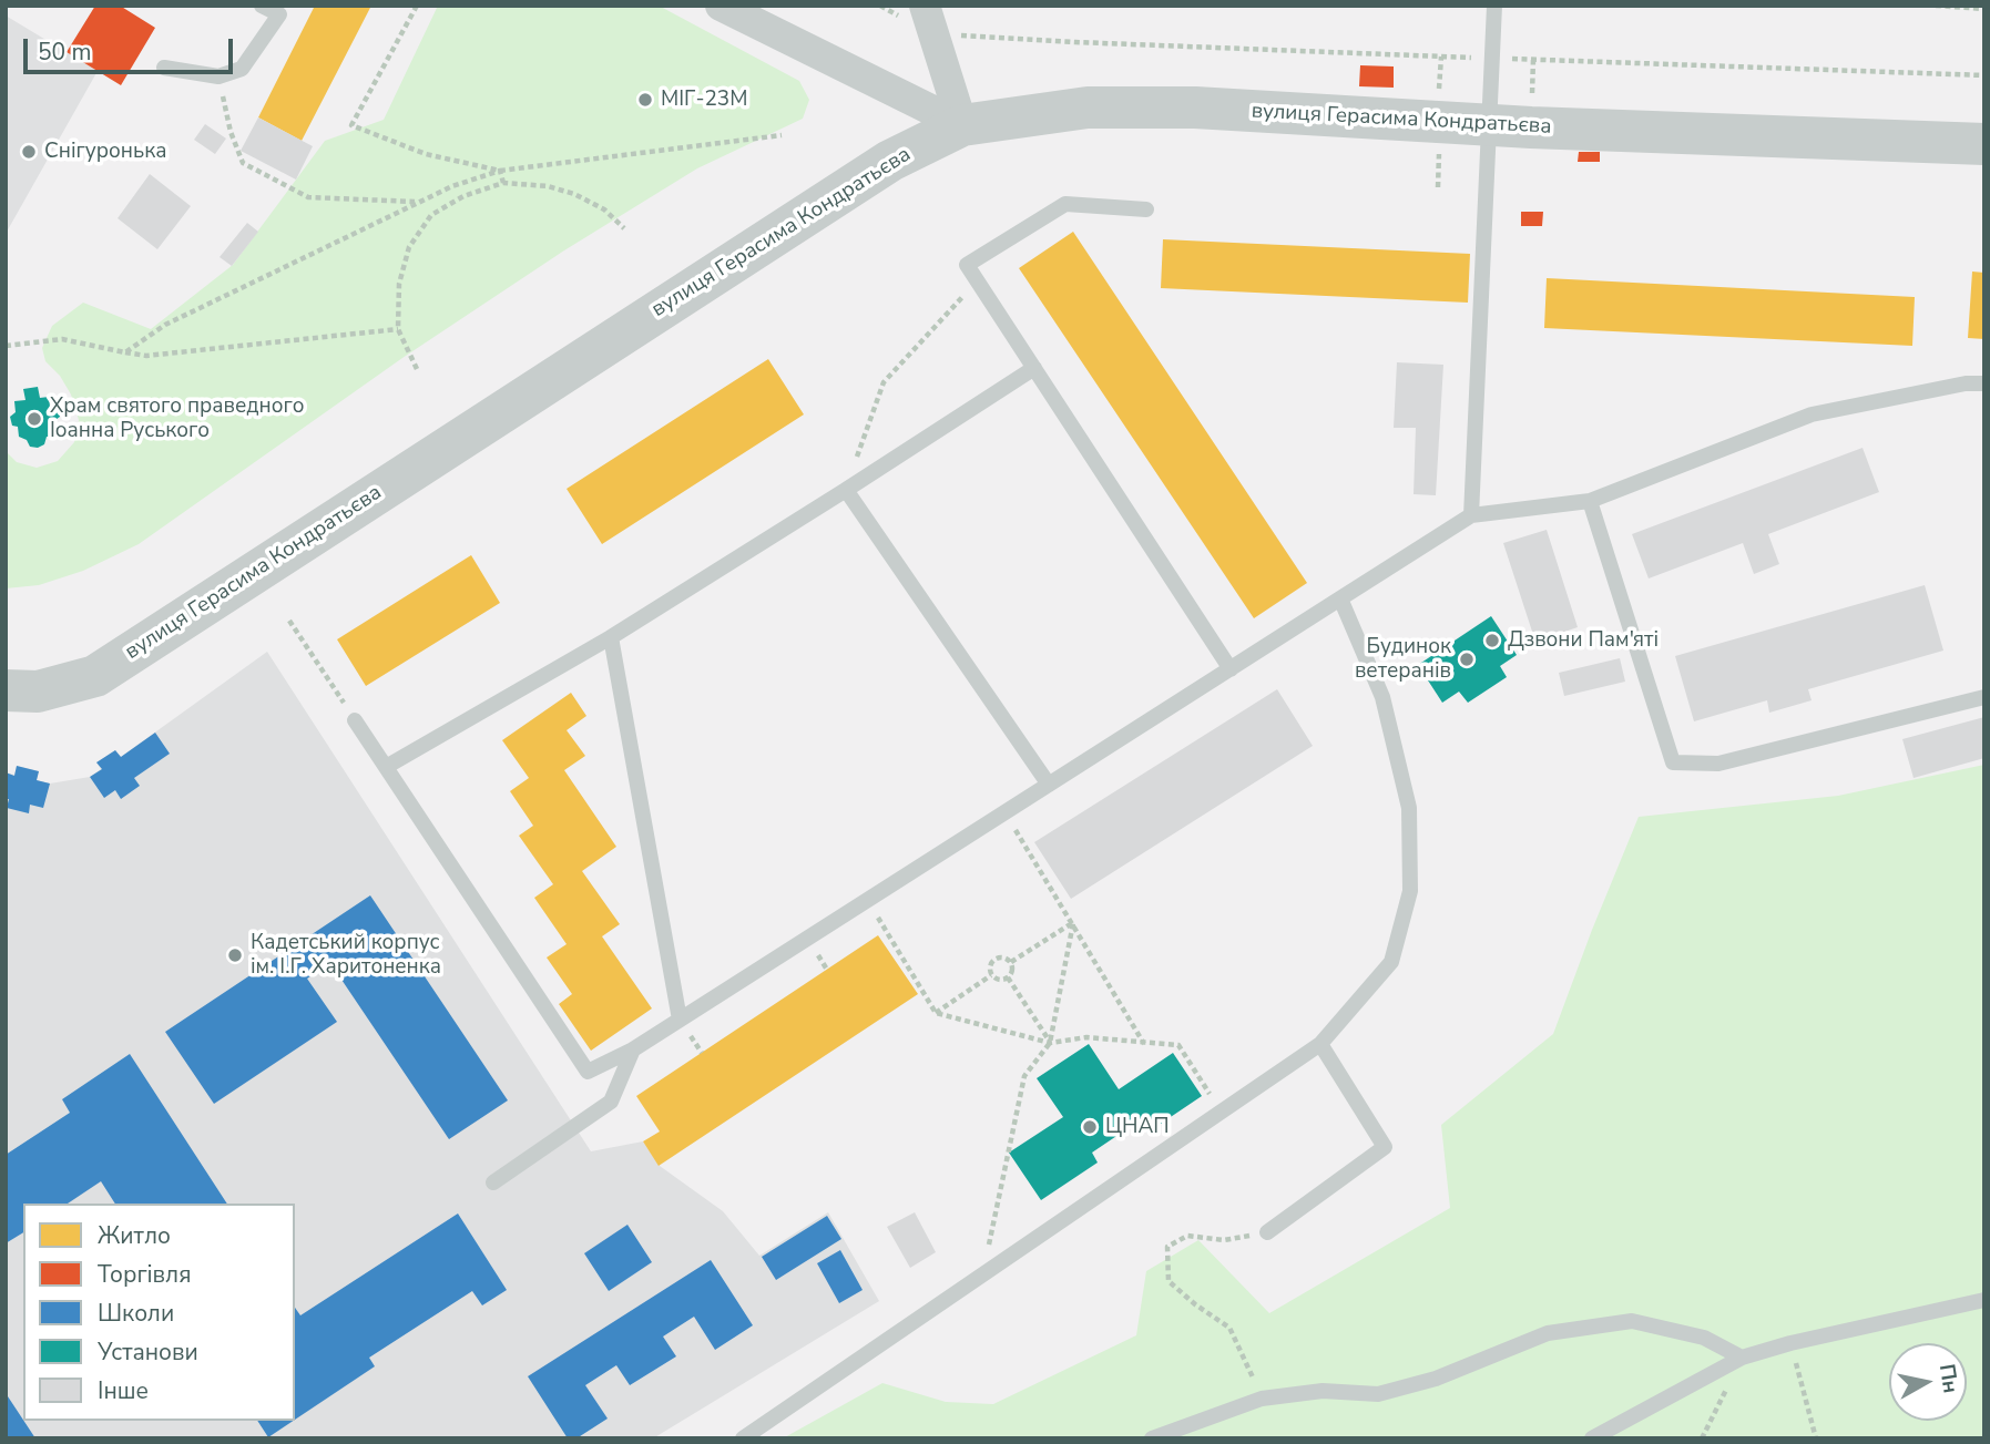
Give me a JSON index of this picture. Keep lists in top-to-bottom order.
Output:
{
  "streets": {
    "main road": ["вулиця Герасима Кондратьєва"]
  },
  "places": [
    "МІГ-23М",
    "Снігуронька",
    "Храм святого праведного Іоанна Руського",
    "Дзвони Пам'яті",
    "Будинок ветеранів",
    "Кадетський корпус ім. І.Г. Харитоненка",
    "ЦНАП"
  ],
  "legend": [
    "Житло",
    "Торгівля",
    "Школи",
    "Установи",
    "Інше"
  ],
  "scale_bar": "50 m",
  "north": "right"
}
